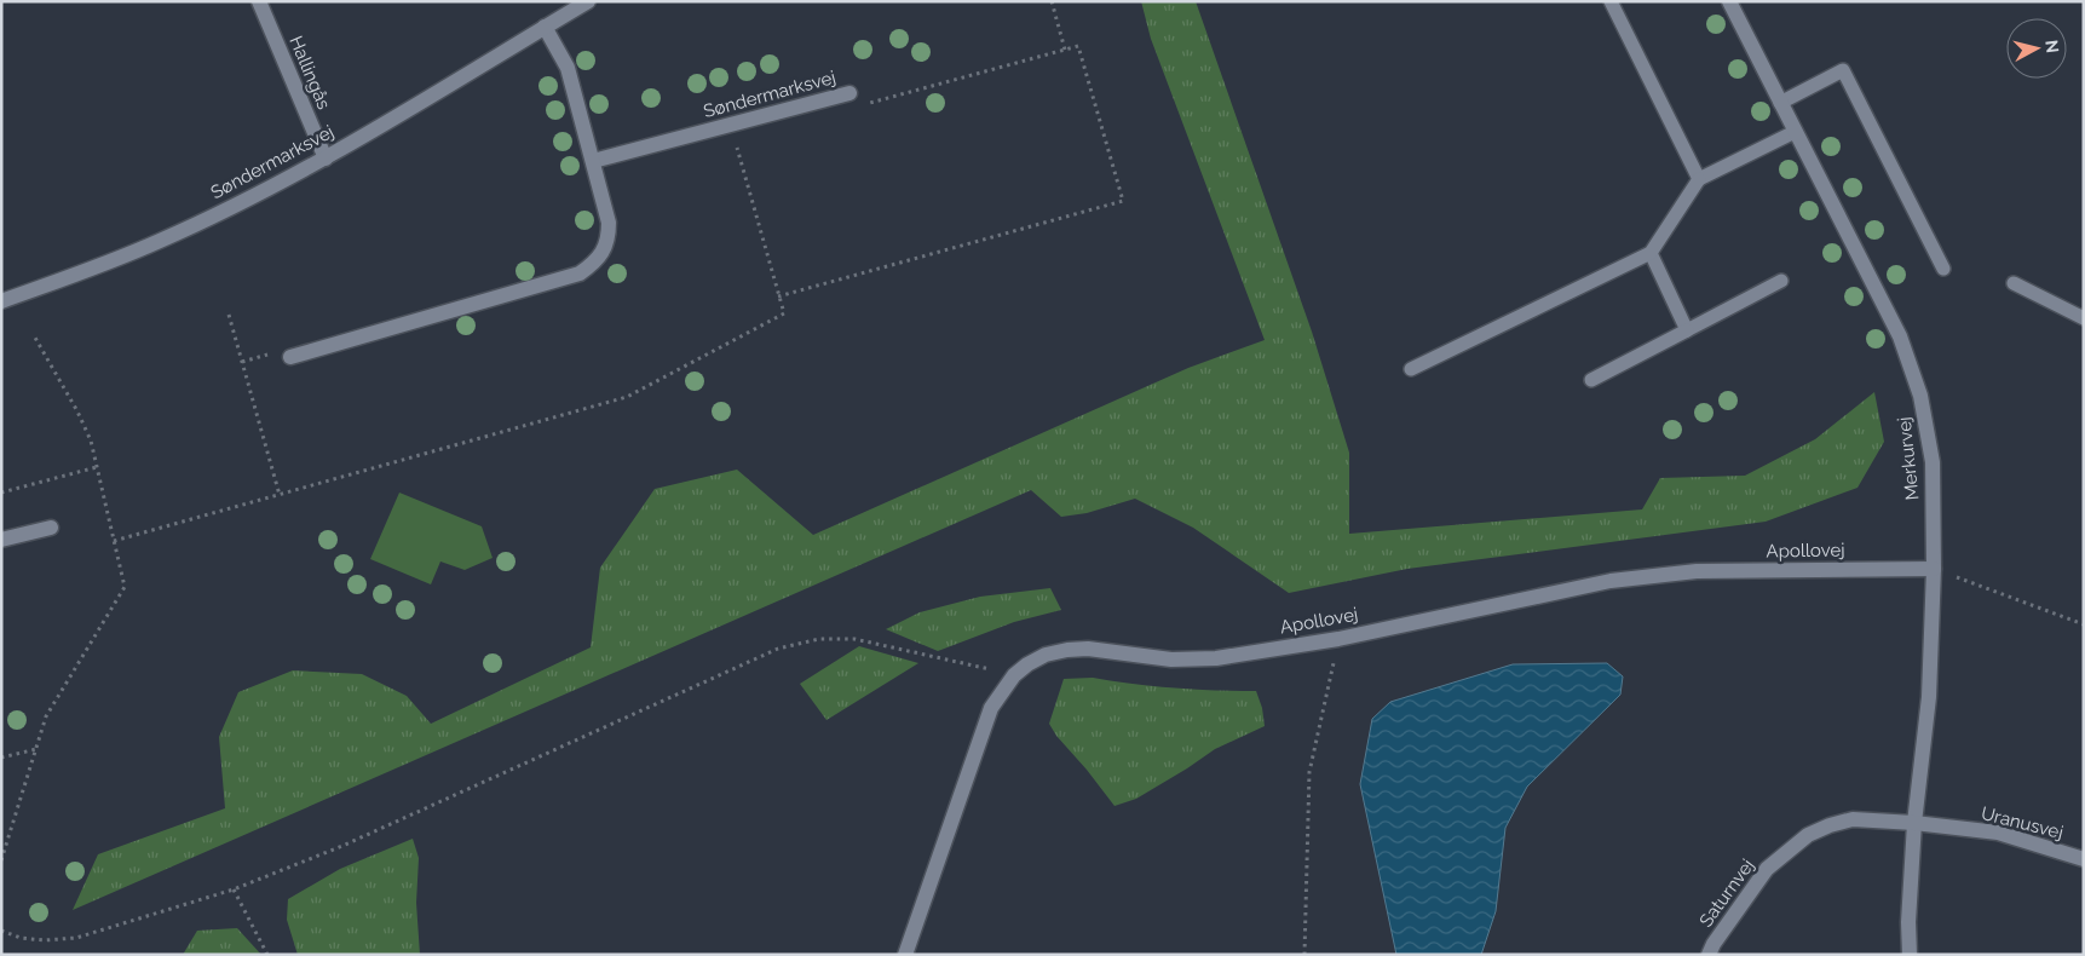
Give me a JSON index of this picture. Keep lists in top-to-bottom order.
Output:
{
  "streets": {
    "street": [
      "Hallingås",
      "Søndermarksvej",
      "Merkurvej",
      "Apollovej",
      "Uranusvej",
      "Saturnvej"
    ]
  },
  "crossings": [
    ["Hallingås", "Søndermarksvej"],
    ["Merkurvej", "Apollovej"],
    ["Merkurvej", "Uranusvej"],
    ["Merkurvej", "Saturnvej"],
    ["Uranusvej", "Saturnvej"]
  ],
  "north": "right"
}
